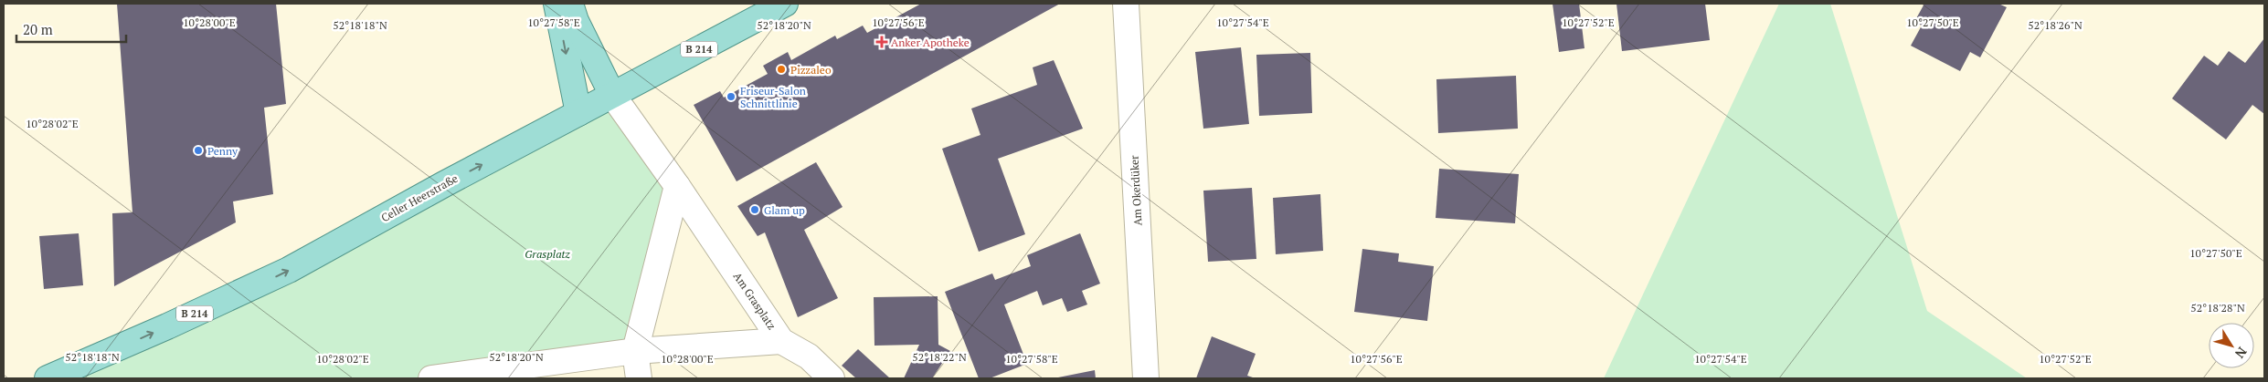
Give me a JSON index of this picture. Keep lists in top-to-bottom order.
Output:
{
  "streets": {
    "main road": ["B 214", "Celler Heerstraße"],
    "street": ["Am Okerdüker", "Am Grasplatz"]
  },
  "crossings": [
    ["Celler Heerstraße", "Am Grasplatz"]
  ],
  "one_way": ["Celler Heerstraße"],
  "parks": ["Grasplatz"],
  "places": {
    "health": ["Anker Apotheke"],
    "other": [
      "Pizzaleo",
      "Friseur-Salon Schnittlinie",
      "Penny",
      "Glam up"
    ]
  },
  "scale_bar": "20 m",
  "north": "bottom right",
  "coordinates": [
    "10°27'50\"E",
    "10°28'00\"E",
    "10°27'56\"E",
    "10°27'58\"E",
    "10°27'54\"E",
    "10°27'52\"E",
    "52°18'18\"N",
    "52°18'20\"N",
    "52°18'26\"N",
    "10°28'02\"E",
    "52°18'28\"N",
    "52°18'22\"N"
  ]
}
